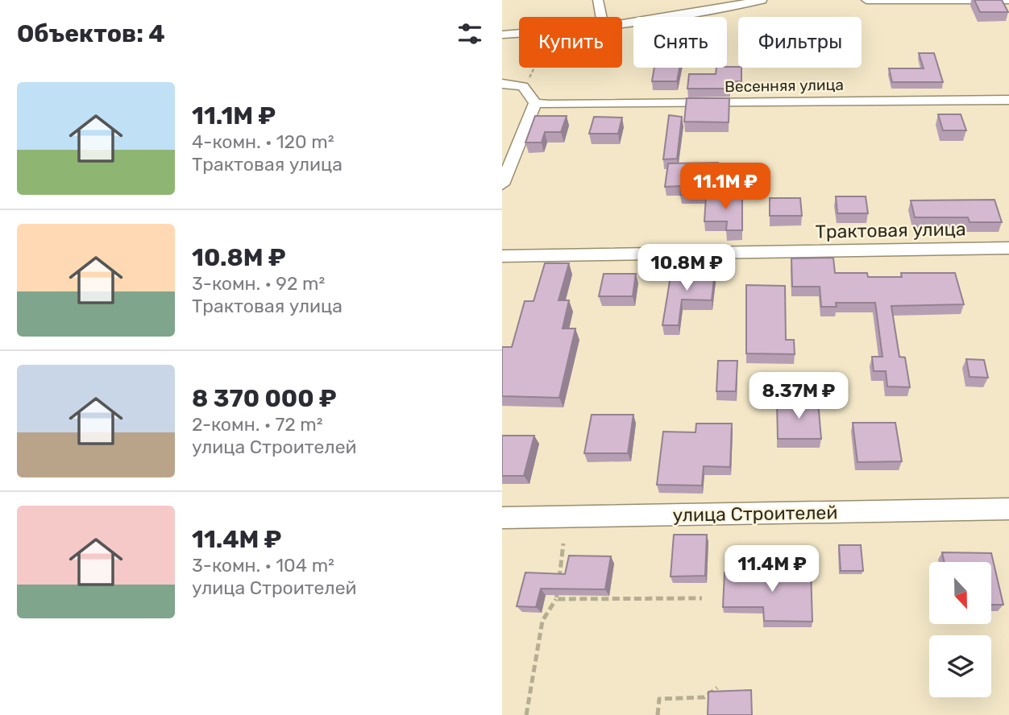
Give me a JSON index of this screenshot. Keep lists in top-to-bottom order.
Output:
{
  "streets": {
    "street": ["Весенняя улица", "Трактовая улица", "улица Строителей"]
  },
  "north": "bottom",
  "page": {
    "heading": "Объектов: 4",
    "chip": ["Купить", "Снять", "Фильтры"],
    "list": [
      {
        "name": "11.1M ₽",
        "note": "4-комн. · 120 m² · Трактовая улица"
      },
      {
        "name": "10.8M ₽",
        "note": "3-комн. · 92 m² · Трактовая улица"
      },
      {
        "name": "8 370 000 ₽",
        "note": "2-комн. · 72 m² · улица Строителей"
      },
      {
        "name": "11.4M ₽",
        "note": "3-комн. · 104 m² · улица Строителей"
      }
    ],
    "price": [
      "11.1M ₽",
      "10.8M ₽",
      "8.37M ₽",
      "11.4M ₽"
    ]
  }
}
